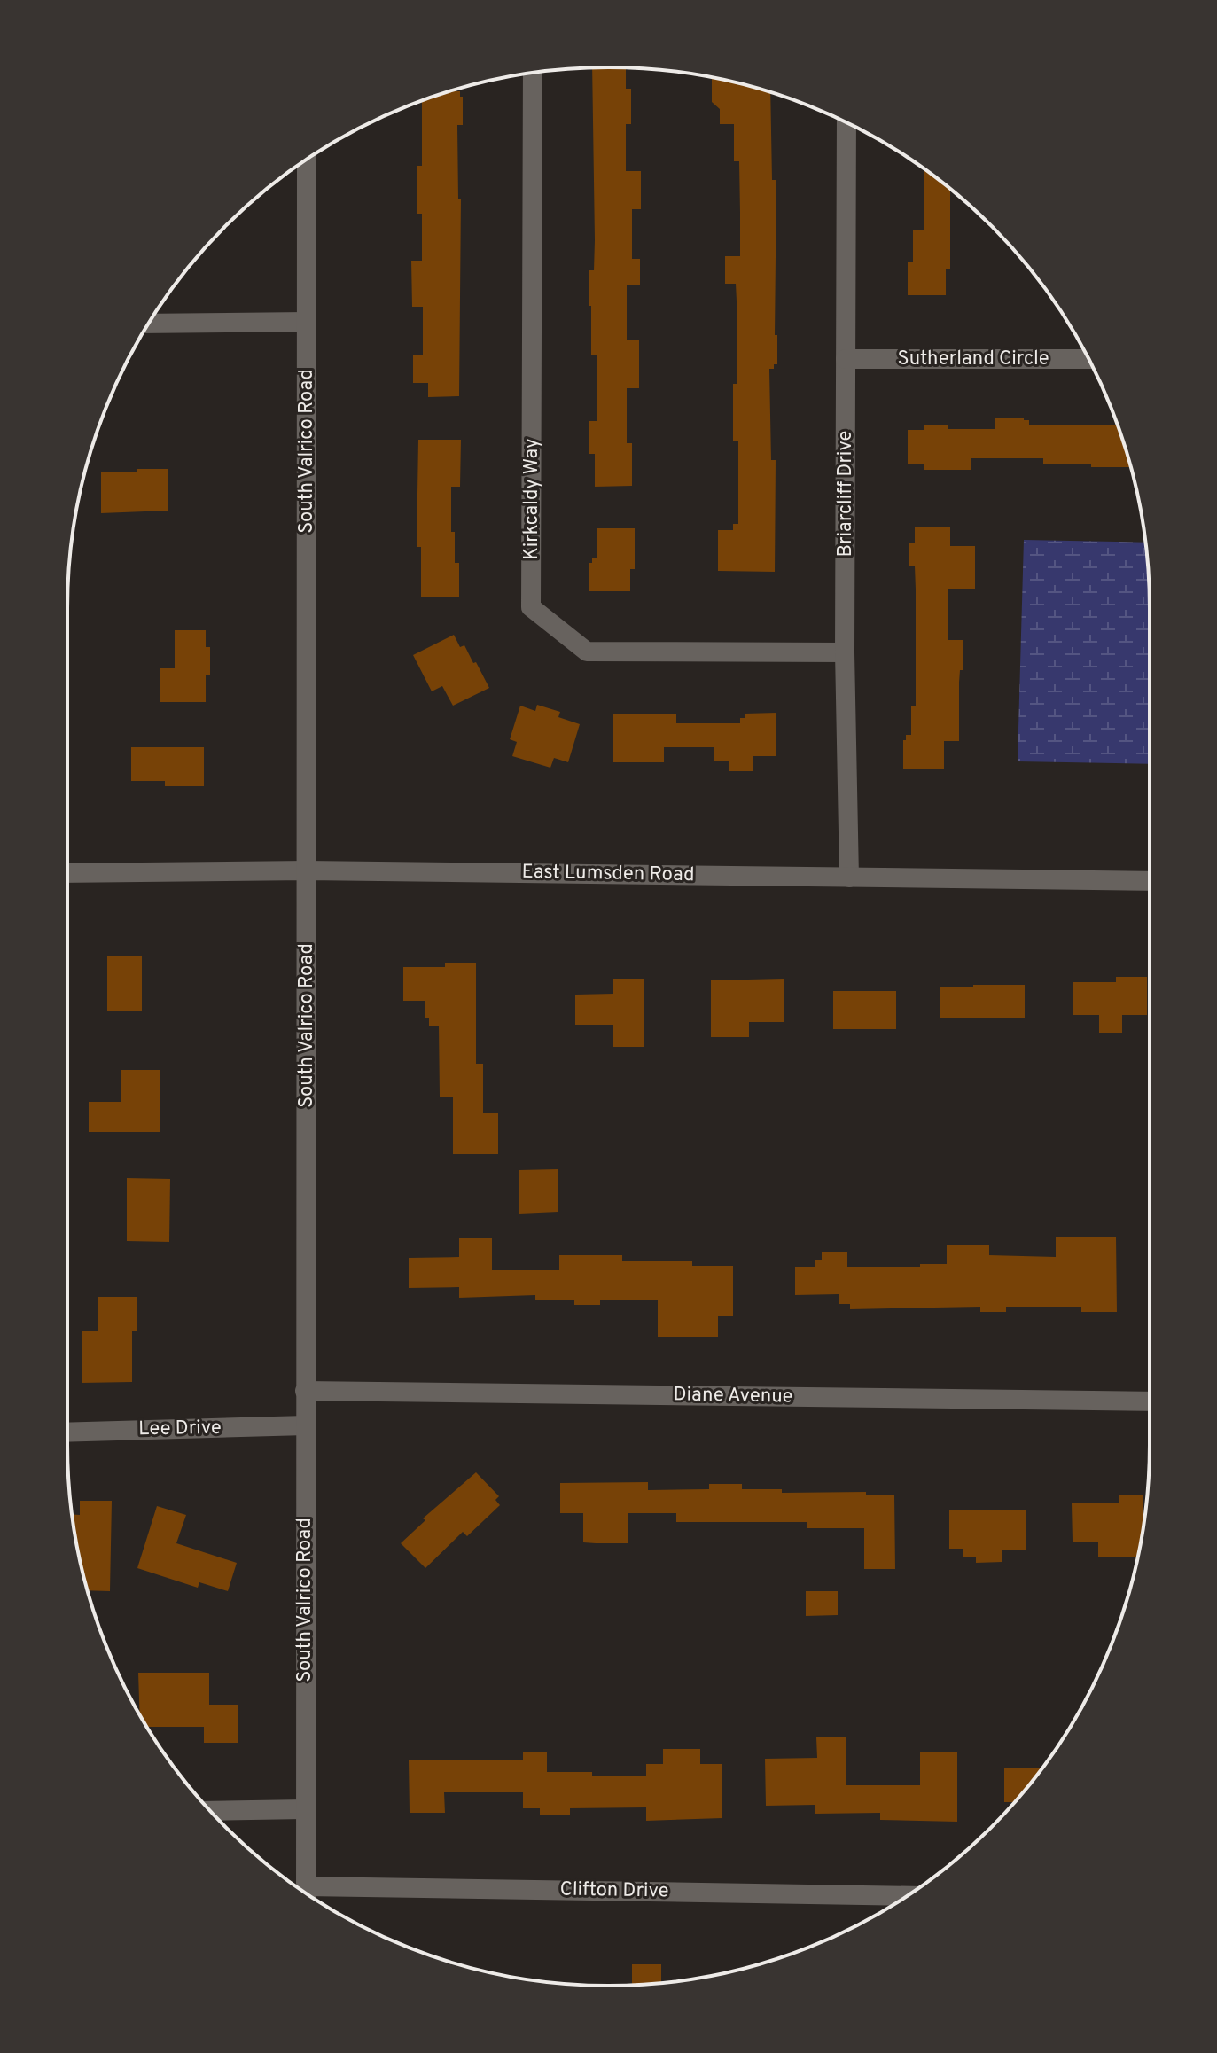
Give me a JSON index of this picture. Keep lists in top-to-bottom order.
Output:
{
  "streets": {
    "street": [
      "Sutherland Circle",
      "South Valrico Road",
      "Briarcliff Drive",
      "Kirkcaldy Way",
      "East Lumsden Road",
      "Diane Avenue",
      "Lee Drive",
      "Clifton Drive"
    ]
  },
  "crossings": [
    ["Sutherland Circle", "Briarcliff Drive"],
    ["South Valrico Road", "East Lumsden Road"],
    ["South Valrico Road", "Diane Avenue"],
    ["South Valrico Road", "Lee Drive"],
    ["South Valrico Road", "Clifton Drive"],
    ["Briarcliff Drive", "Kirkcaldy Way"],
    ["Briarcliff Drive", "East Lumsden Road"]
  ]
}
